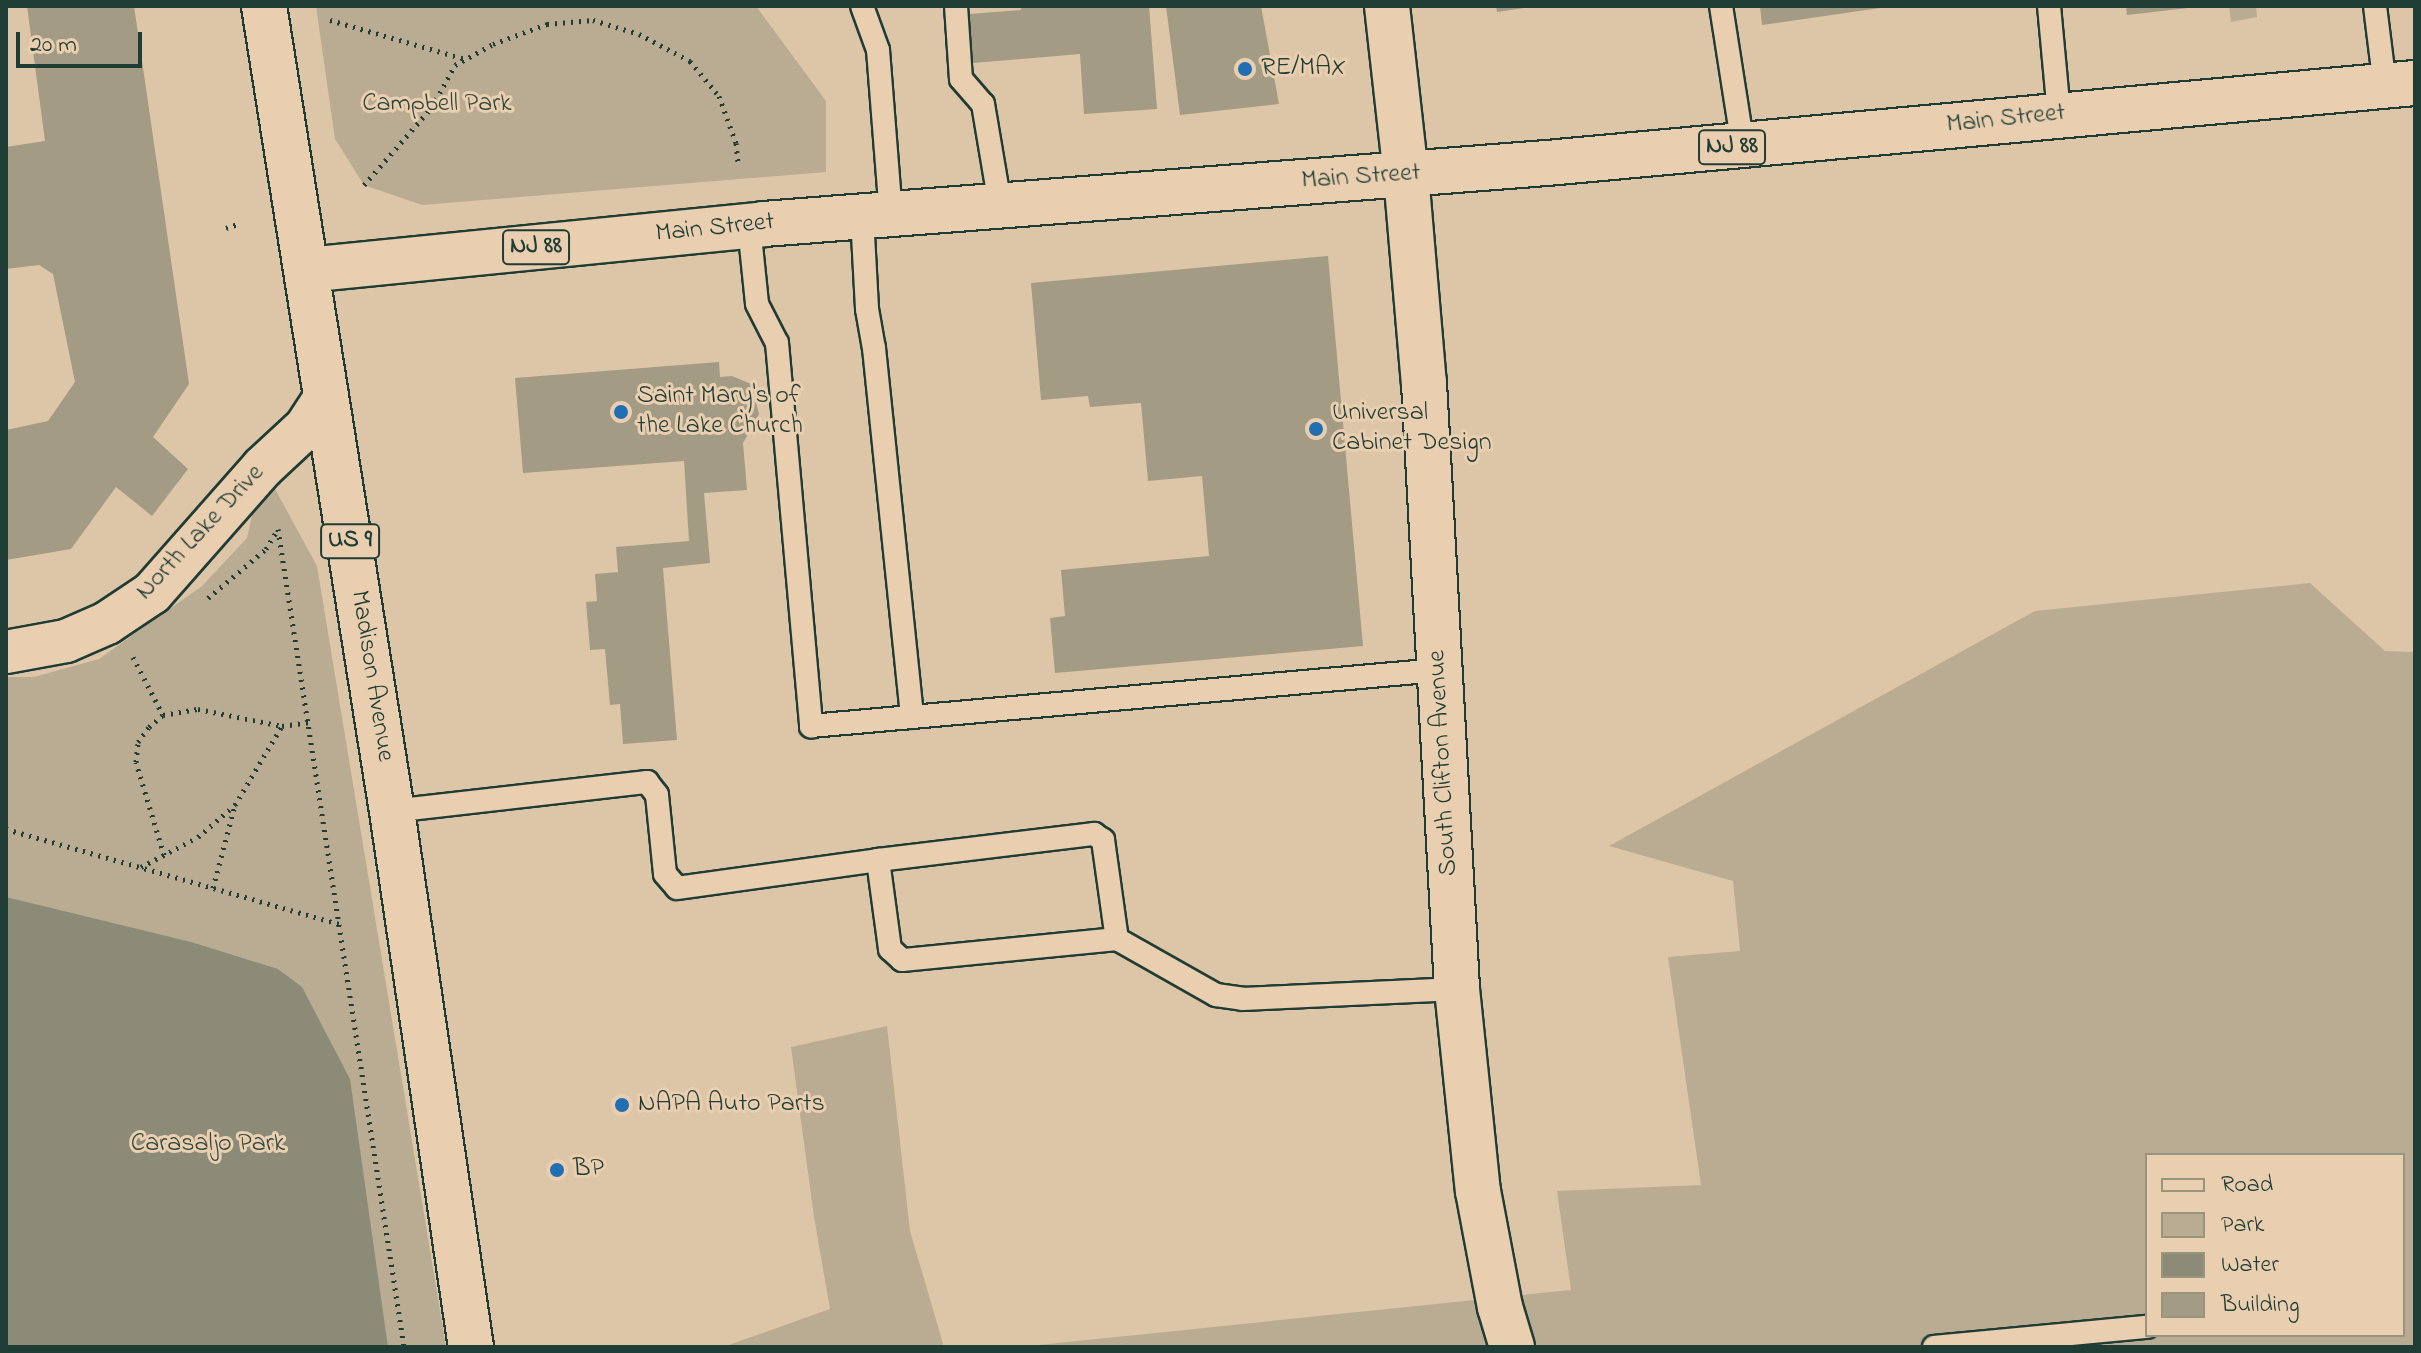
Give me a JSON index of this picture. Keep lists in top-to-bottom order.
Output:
{
  "streets": {
    "main road": [
      "Main Street",
      "NJ 88",
      "US 9",
      "Madison Avenue",
      "South Clifton Avenue"
    ],
    "street": ["North Lake Drive"]
  },
  "crossings": [
    ["Main Street", "Madison Avenue"],
    ["Main Street", "South Clifton Avenue"],
    ["North Lake Drive", "Madison Avenue"]
  ],
  "parks": ["Campbell Park", "Carasaljo Park"],
  "places": [
    "RE/MAX",
    "Saint Mary's of the Lake Church",
    "Universal Cabinet Design",
    "NAPA Auto Parts",
    "BP"
  ],
  "legend": [
    "Road",
    "Park",
    "Water",
    "Building"
  ],
  "scale_bar": "20 m"
}
